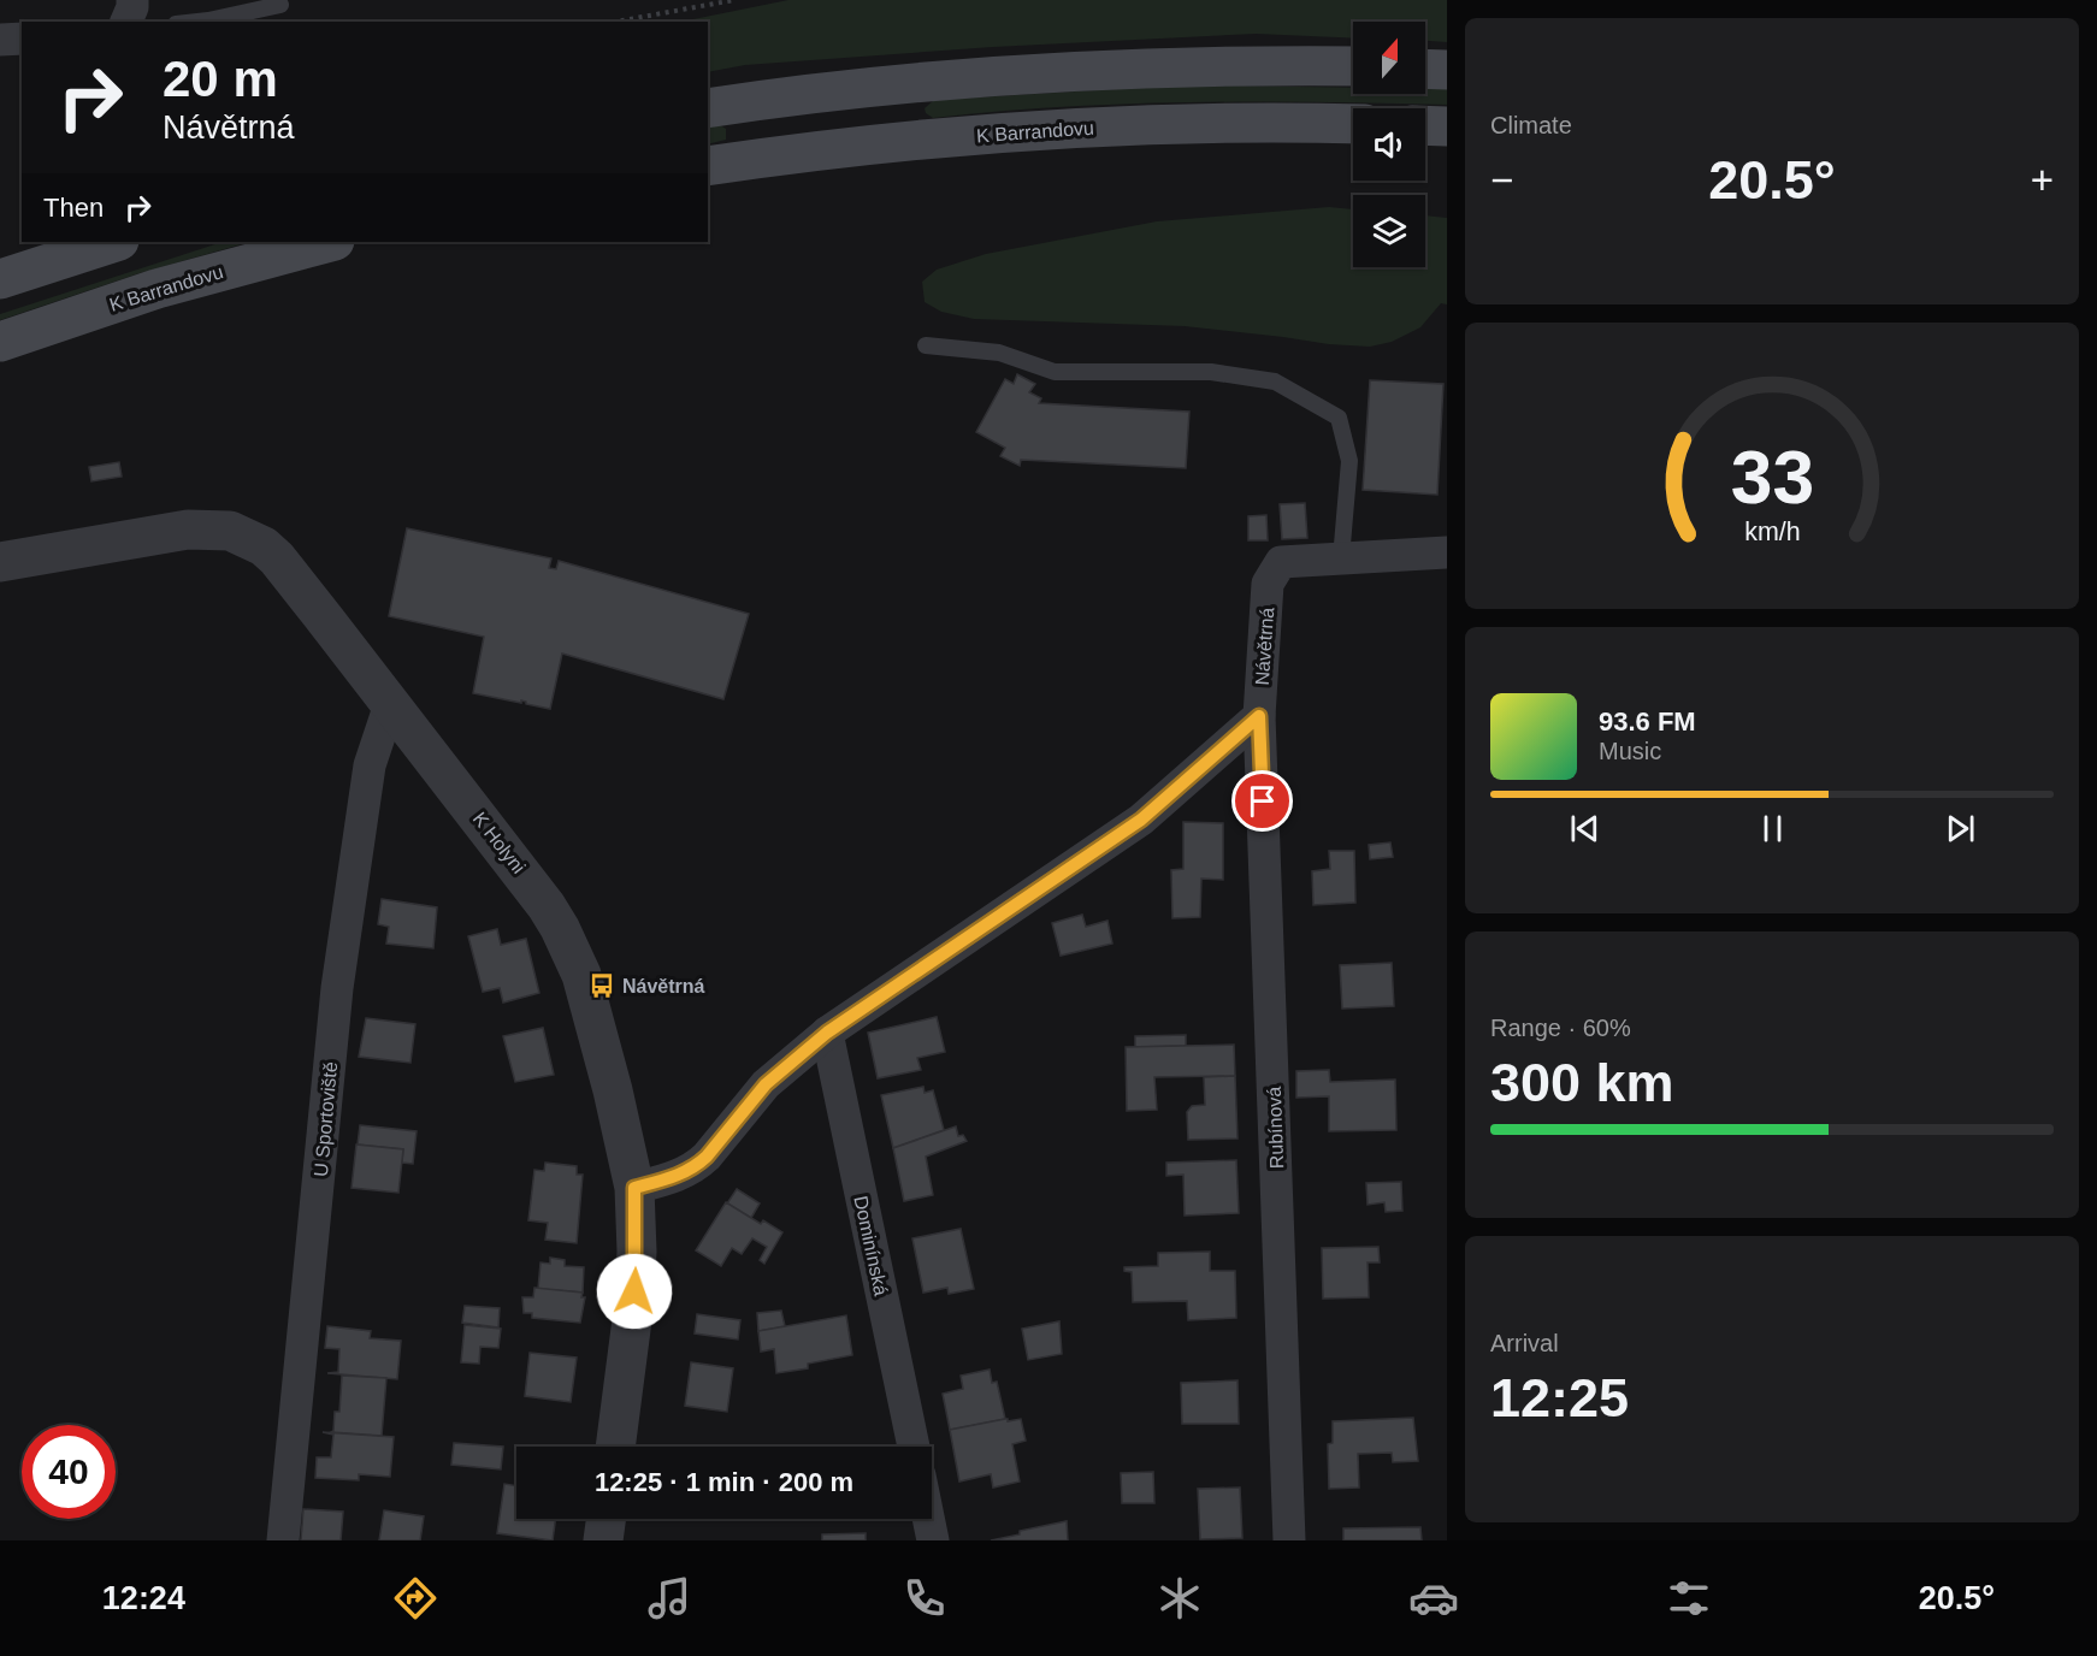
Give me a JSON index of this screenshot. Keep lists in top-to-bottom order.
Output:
{
  "streets": {
    "main road": ["K Barrandovu"],
    "street": [
      "Návětrná",
      "K Holyni",
      "U Sportoviště",
      "Rubínová",
      "Dominínská"
    ]
  },
  "crossings": [
    ["Návětrná", "Rubínová"],
    ["K Holyni", "U Sportoviště"]
  ],
  "places": {
    "bus stop": ["Návětrná"]
  },
  "north": "top",
  "page": {
    "tile": [
      "Climate",
      ["Range · 60%", "300 km"],
      ["Arrival", "12:25"]
    ],
    "turn": ["20 m", "Návětrná"],
    "heat": ["−", "20.5°", "+"],
    "then": "Then",
    "song": ["93.6 FM", "Music"],
    "limit": "40",
    "trip": "12:25 · 1 min · 200 m",
    "tabs": ["12:24", "20.5°"],
    "gauge": ["33", "km/h"]
  }
}
